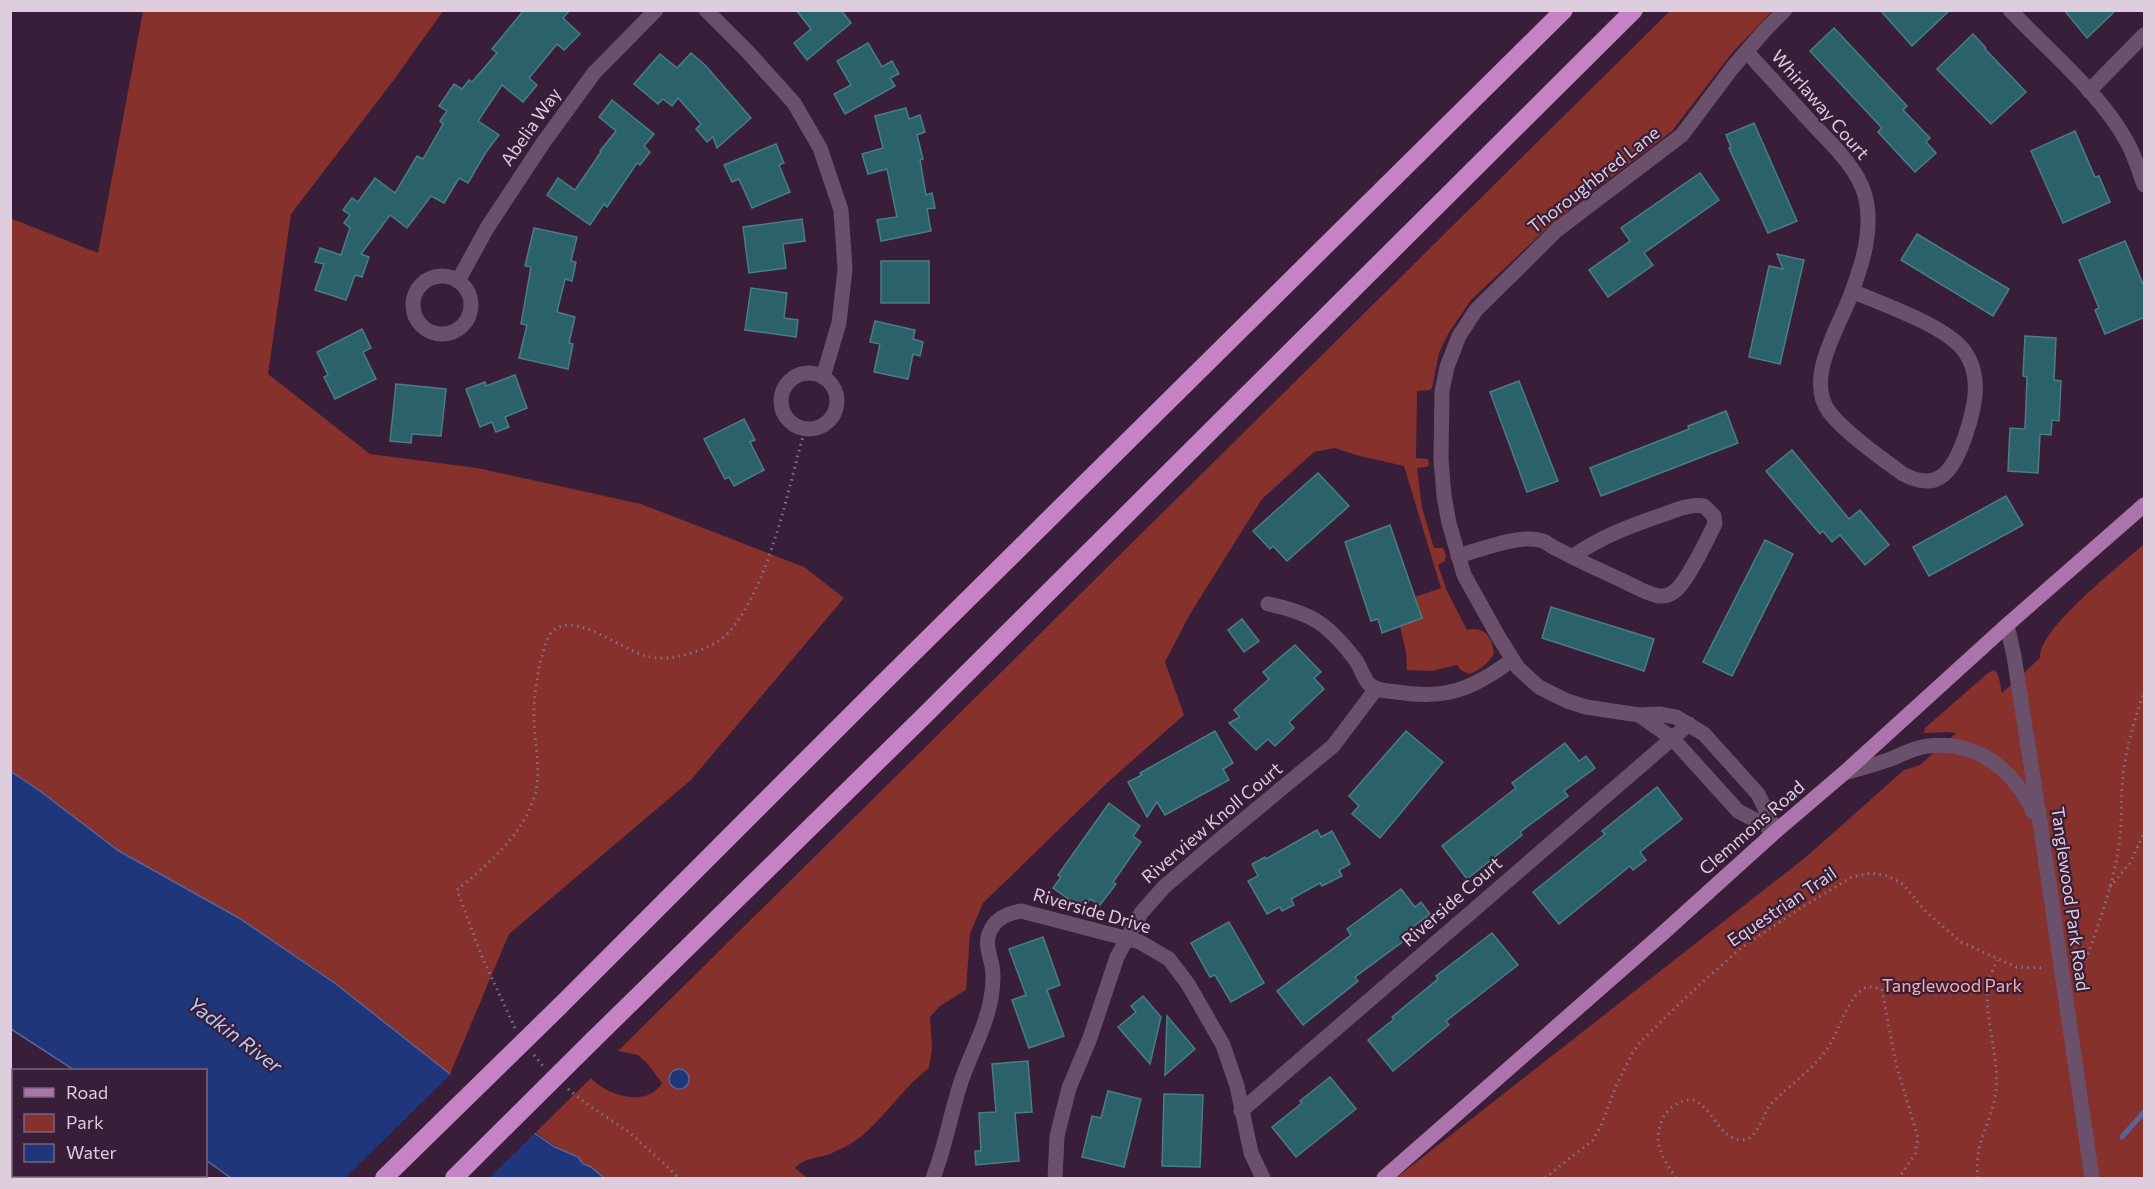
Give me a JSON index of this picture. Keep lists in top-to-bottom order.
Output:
{
  "streets": {
    "main road": ["Clemmons Road"],
    "street": [
      "Whirlaway Court",
      "Abelia Way",
      "Thoroughbred Lane",
      "Riverview Knoll Court",
      "Tanglewood Park Road",
      "Riverside Court",
      "Riverside Drive"
    ],
    "path": ["Equestrian Trail"]
  },
  "crossings": [
    ["Whirlaway Court", "Thoroughbred Lane"],
    ["Thoroughbred Lane", "Clemmons Road"],
    ["Thoroughbred Lane", "Riverside Court"],
    ["Riverview Knoll Court", "Riverside Drive"],
    ["Clemmons Road", "Tanglewood Park Road"],
    ["Tanglewood Park Road", "Equestrian Trail"],
    ["Riverside Court", "Riverside Drive"]
  ],
  "water": ["Yadkin River"],
  "parks": ["Tanglewood Park"],
  "legend": ["Road", "Park", "Water"]
}
